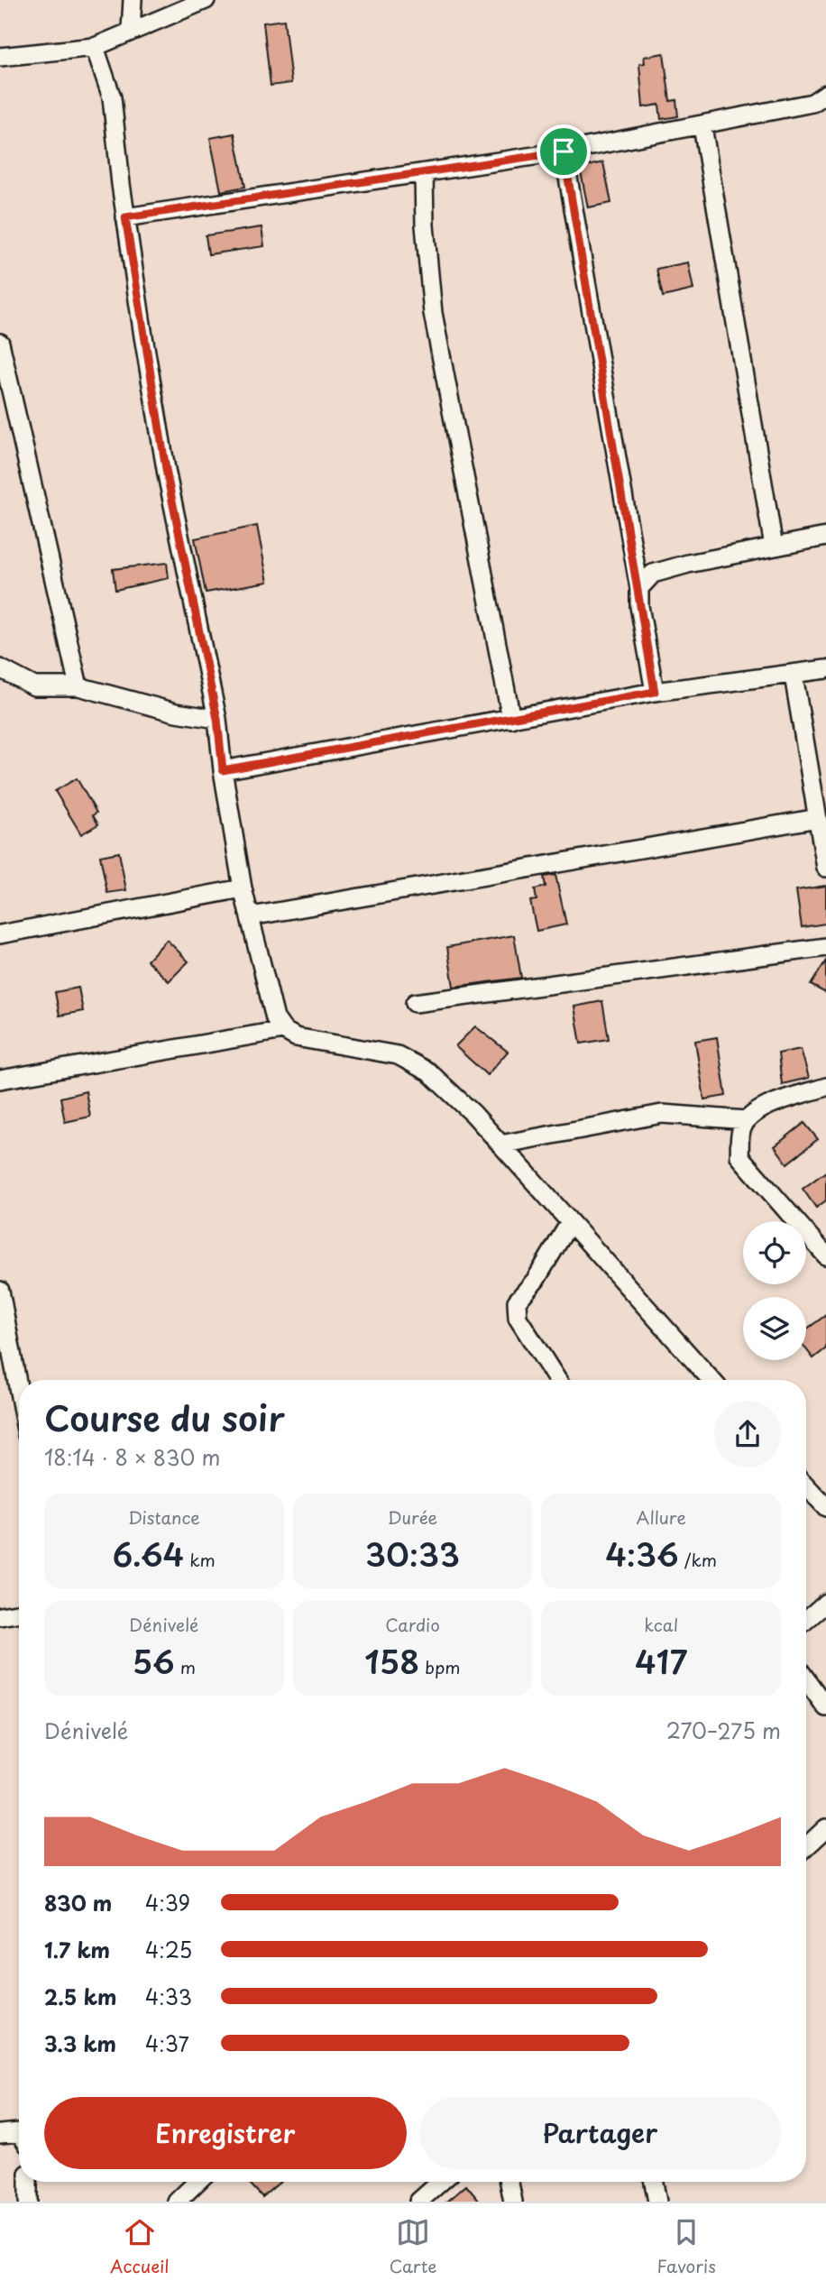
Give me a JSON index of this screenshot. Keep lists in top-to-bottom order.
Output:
{
  "page": {
    "heading": ["Course du soir", "18:14 · 8 × 830 m"],
    "stats": [
      ["Distance", "6.64 km"],
      ["Durée", "30:33"],
      ["Allure", "4:36 /km"],
      ["Dénivelé", "56 m"],
      ["Cardio", "158 bpm"],
      ["kcal", "417"]
    ],
    "chart": ["Dénivelé", "270–275 m"],
    "list": [
      {
        "name": "830 m",
        "note": "4:39"
      },
      {
        "name": "1.7 km",
        "note": "4:25"
      },
      {
        "name": "2.5 km",
        "note": "4:33"
      },
      {
        "name": "3.3 km",
        "note": "4:37"
      }
    ],
    "buttons": ["Enregistrer", "Partager"],
    "tabs": ["Accueil", "Carte", "Favoris"]
  }
}
